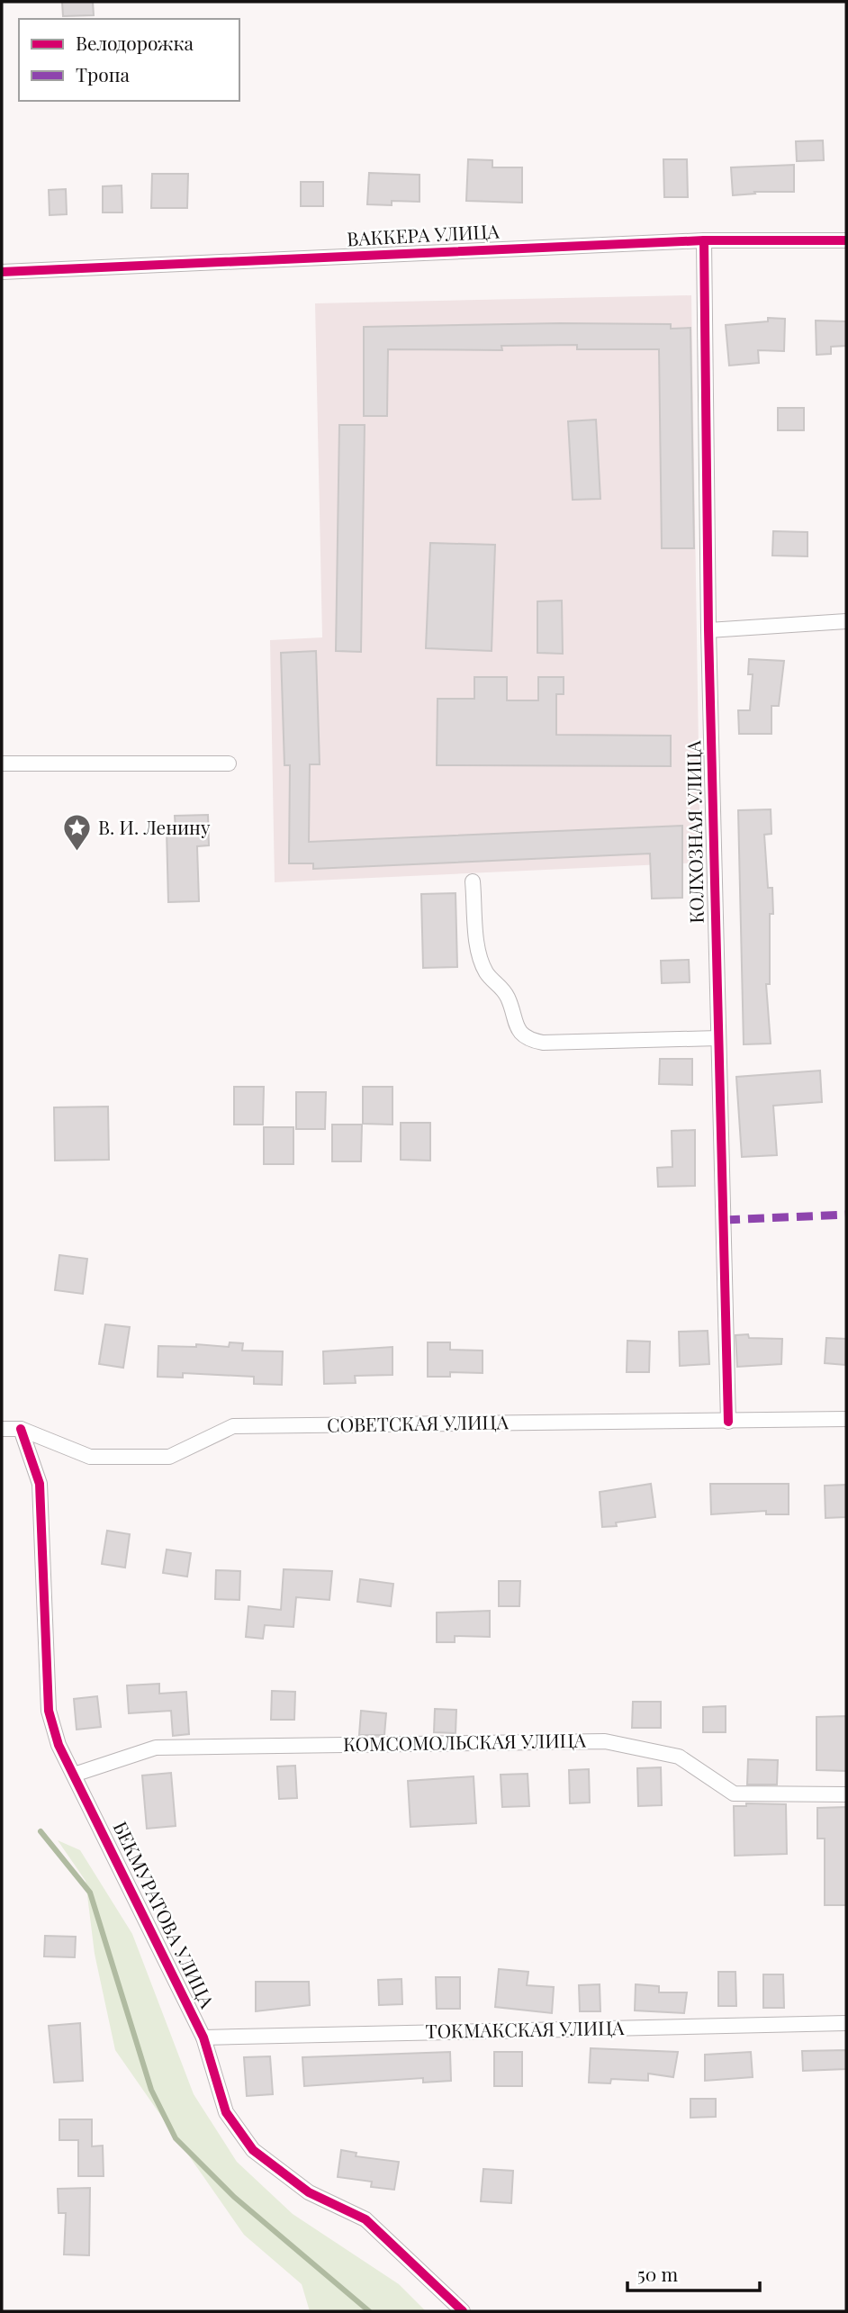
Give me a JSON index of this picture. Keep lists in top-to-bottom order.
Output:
{
  "streets": {
    "street": [
      "ВАККЕРА УЛИЦА",
      "КОЛХОЗНАЯ УЛИЦА",
      "СОВЕТСКАЯ УЛИЦА",
      "КОМСОМОЛЬСКАЯ УЛИЦА",
      "БЕКМУРАТОВА УЛИЦА",
      "ТОКМАКСКАЯ УЛИЦА"
    ]
  },
  "crossings": [
    ["ВАККЕРА УЛИЦА", "КОЛХОЗНАЯ УЛИЦА"],
    ["КОЛХОЗНАЯ УЛИЦА", "СОВЕТСКАЯ УЛИЦА"],
    ["СОВЕТСКАЯ УЛИЦА", "БЕКМУРАТОВА УЛИЦА"],
    ["КОМСОМОЛЬСКАЯ УЛИЦА", "БЕКМУРАТОВА УЛИЦА"],
    ["БЕКМУРАТОВА УЛИЦА", "ТОКМАКСКАЯ УЛИЦА"]
  ],
  "places": {
    "place": ["В. И. Ленину"]
  },
  "legend": ["Велодорожка", "Тропа"],
  "scale_bar": "50 m"
}
